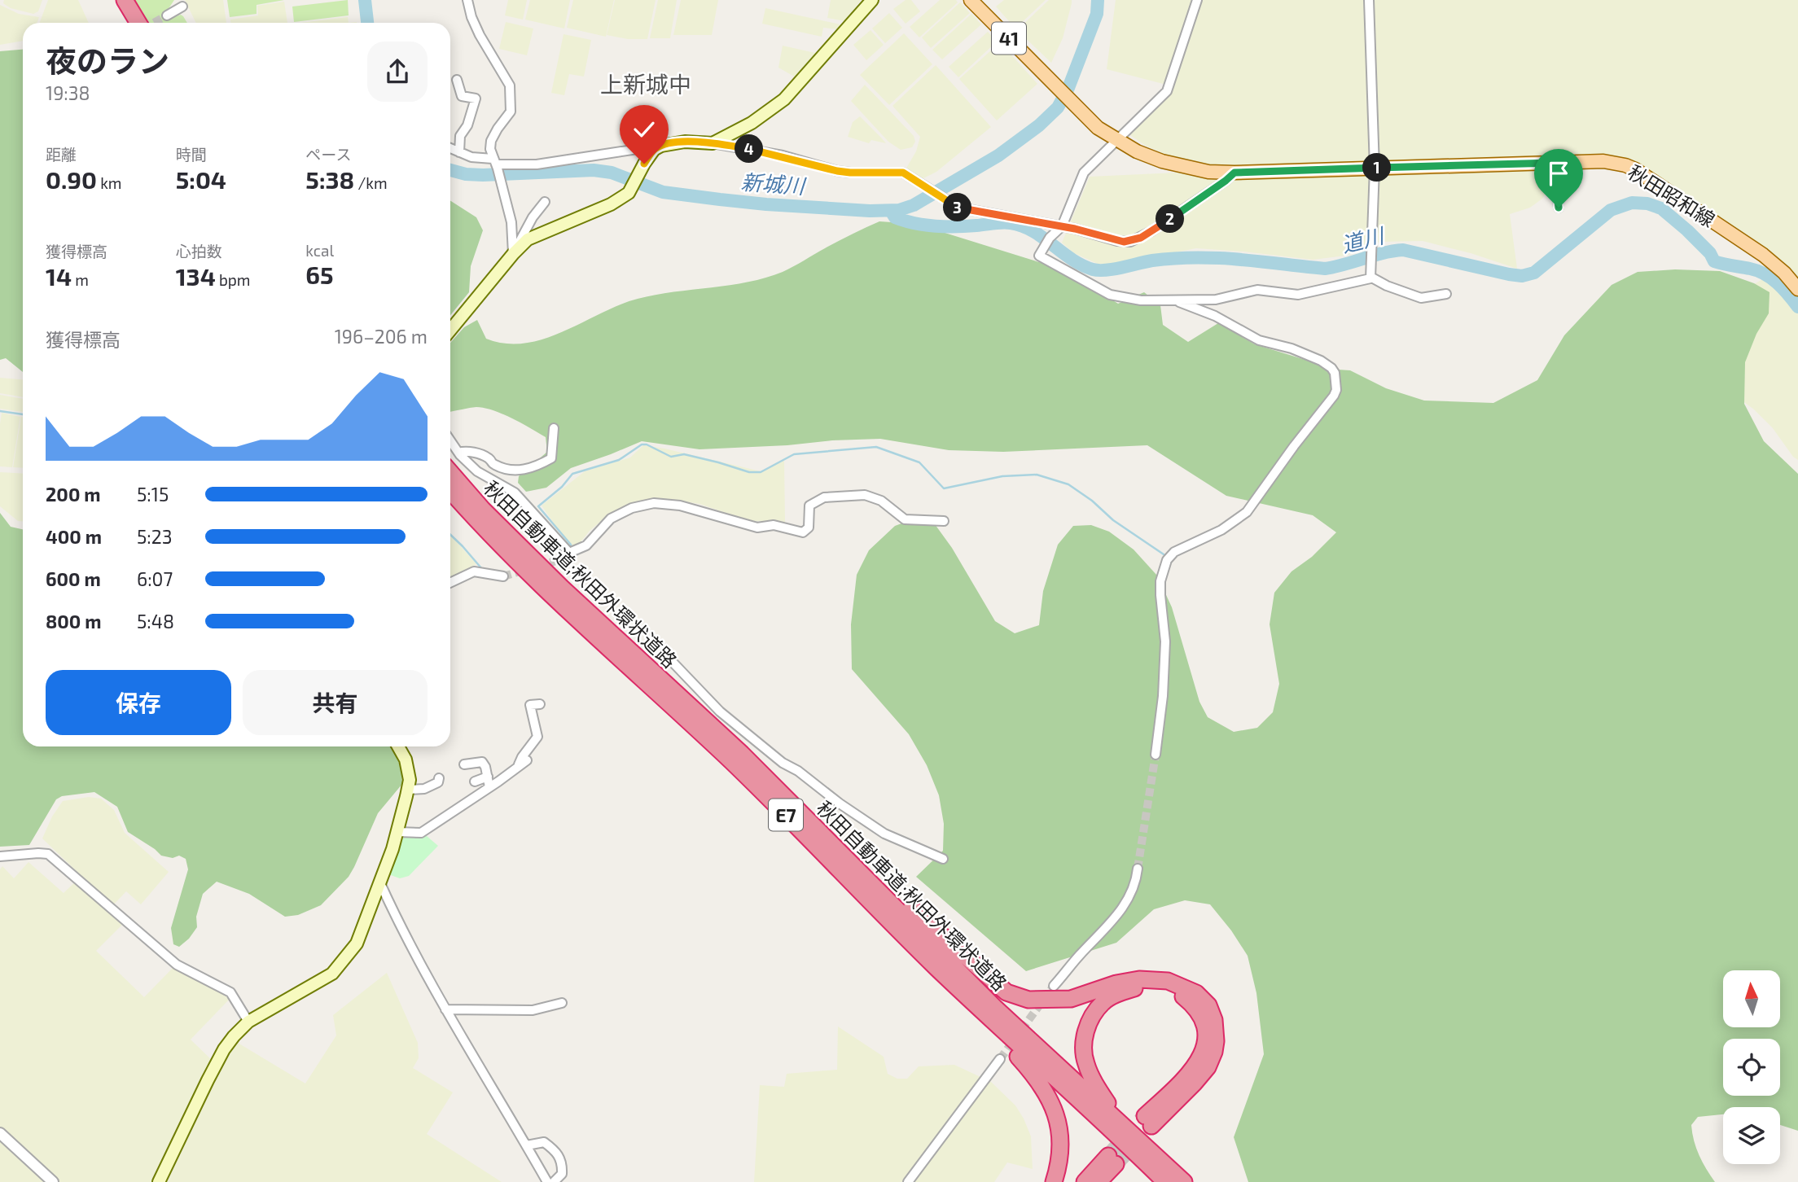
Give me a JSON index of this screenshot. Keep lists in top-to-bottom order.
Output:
{
  "streets": {
    "highway": ["秋田自動車道;秋田外環状道路", "E7"],
    "main road": ["41", "秋田昭和線"]
  },
  "crossings": [
    ["秋田自動車道;秋田外環状道路", "E7"]
  ],
  "districts": ["上新城中"],
  "water": ["新城川", "道川"],
  "north": "top",
  "page": {
    "heading": ["夜のラン", "19:38"],
    "stats": [
      ["距離", "0.90 km"],
      ["時間", "5:04"],
      ["ペース", "5:38 /km"],
      ["獲得標高", "14 m"],
      ["心拍数", "134 bpm"],
      ["kcal", "65"]
    ],
    "pins": [
      "4",
      "1",
      "3",
      "2"
    ],
    "chart": ["獲得標高", "196–206 m"],
    "list": [
      {
        "name": "200 m",
        "note": "5:15"
      },
      {
        "name": "400 m",
        "note": "5:23"
      },
      {
        "name": "600 m",
        "note": "6:07"
      },
      {
        "name": "800 m",
        "note": "5:48"
      }
    ],
    "buttons": ["保存", "共有"]
  }
}
